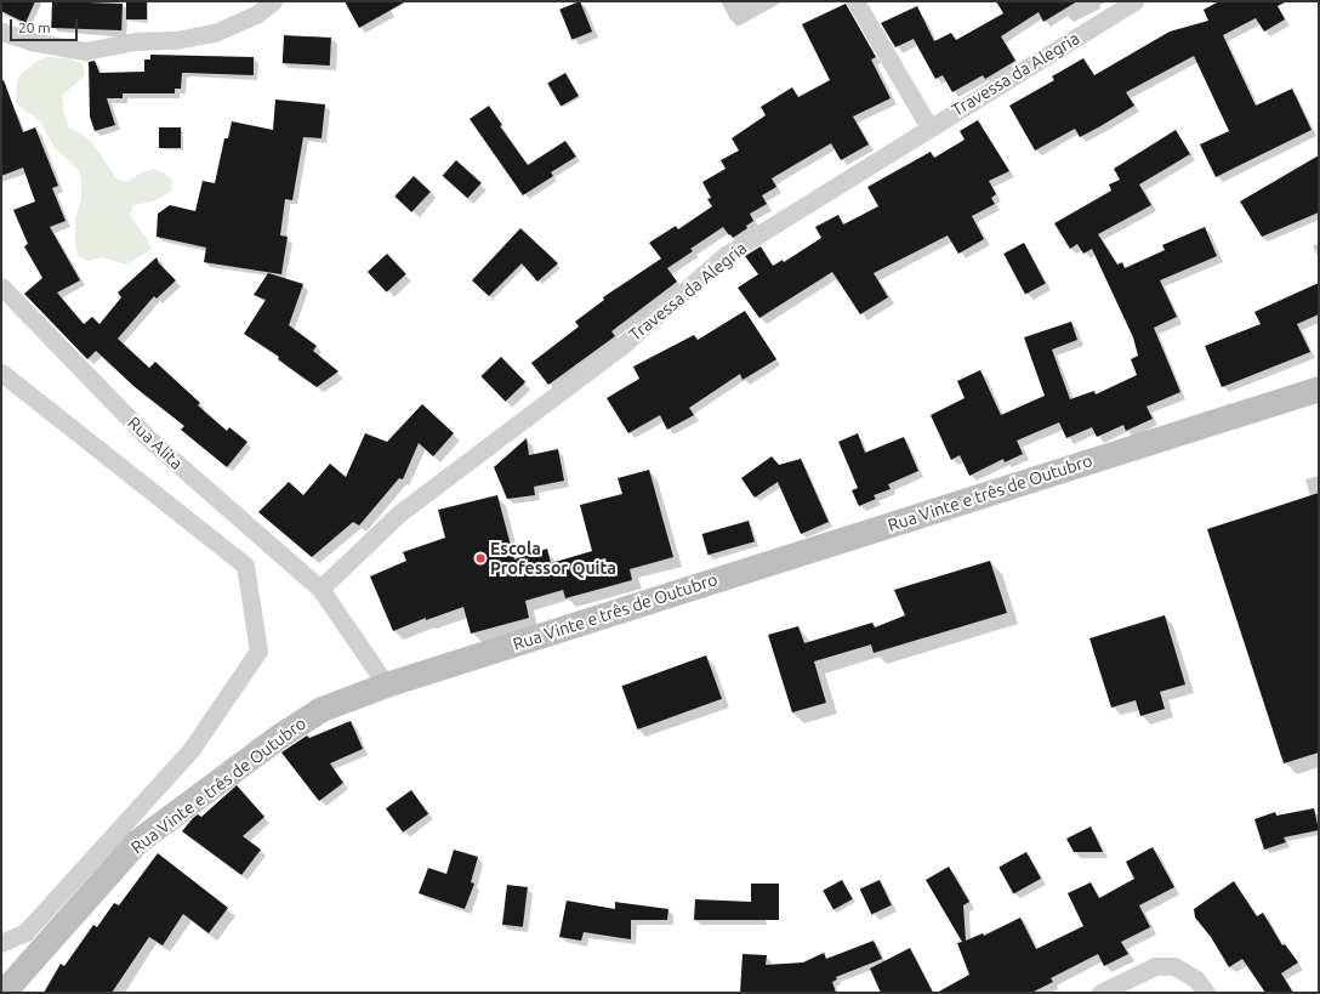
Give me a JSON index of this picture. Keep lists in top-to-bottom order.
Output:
{
  "streets": {
    "street": ["Travessa da Alegria", "Rua Alita", "Rua Vinte e três de Outubro"]
  },
  "crossings": [
    ["Travessa da Alegria", "Rua Alita"],
    ["Rua Alita", "Rua Vinte e três de Outubro"]
  ],
  "places": ["Escola Professor Quita"],
  "scale_bar": "20 m"
}
